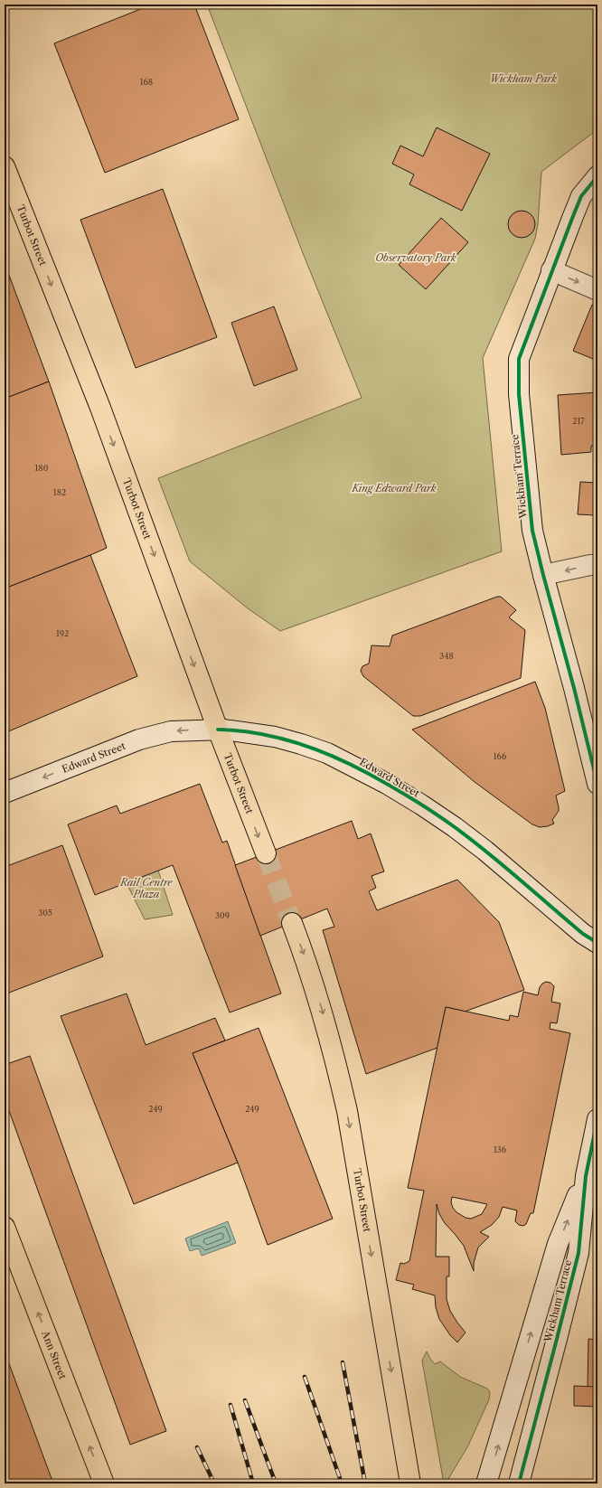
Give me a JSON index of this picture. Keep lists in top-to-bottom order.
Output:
{
  "streets": {
    "main road": ["Turbot Street", "Ann Street"],
    "street": ["Wickham Terrace", "Edward Street"]
  },
  "crossings": [
    ["Turbot Street", "Edward Street"]
  ],
  "one_way": ["Turbot Street", "Ann Street"],
  "parks": [
    "Wickham Park",
    "Observatory Park",
    "King Edward Park",
    "Rail Centre Plaza"
  ],
  "house_numbers": [
    "168",
    "217",
    "180",
    "182",
    "192",
    "348",
    "166",
    "305",
    "309",
    "249",
    "249",
    "136"
  ]
}
